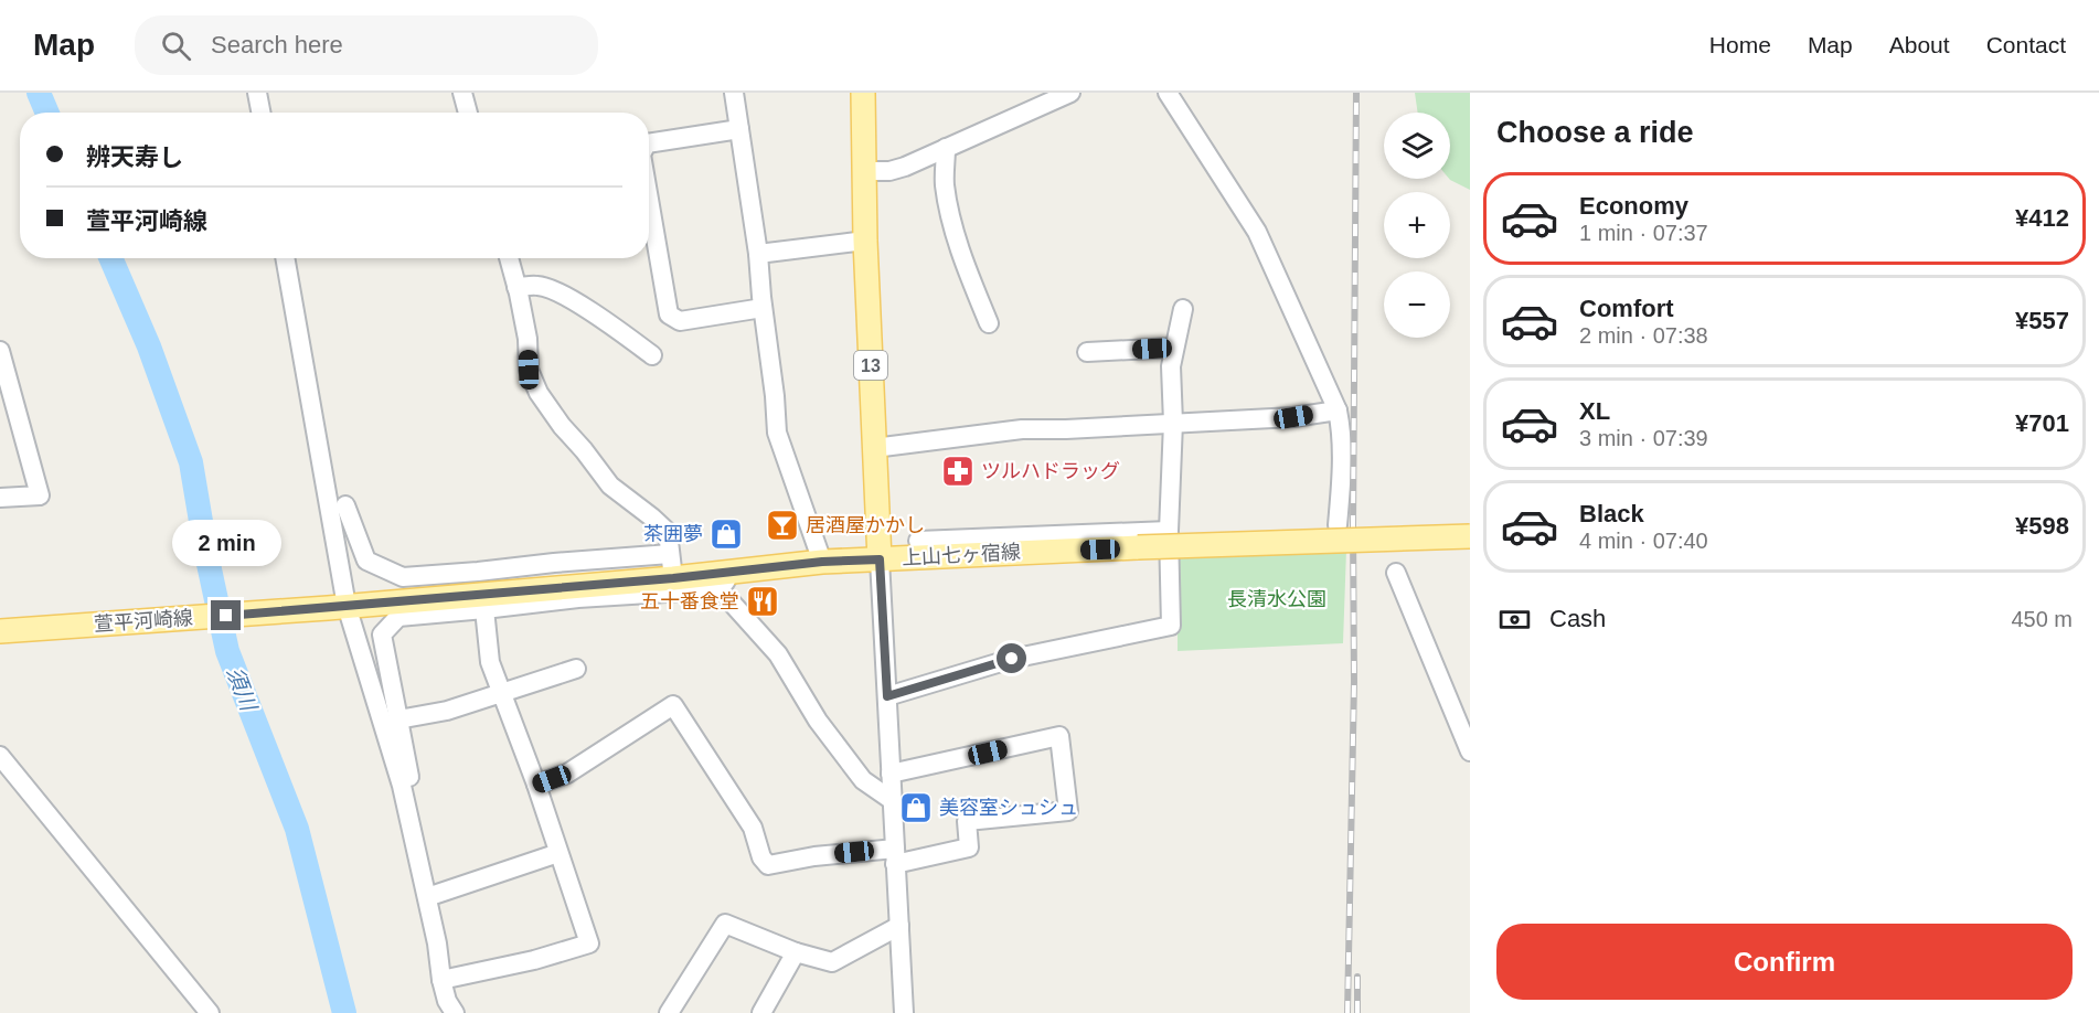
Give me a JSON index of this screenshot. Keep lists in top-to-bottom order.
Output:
{
  "streets": {
    "main road": ["13", "上山七ヶ宿線", "萱平河崎線"]
  },
  "crossings": [
    ["上山七ヶ宿線", "萱平河崎線"]
  ],
  "water": ["須川"],
  "parks": ["長清水公園"],
  "places": {
    "pharmacy": ["ツルハドラッグ"],
    "bar": ["居酒屋かかし"],
    "shop": ["茶囲夢", "美容室シュシュ"],
    "restaurant": ["五十番食堂"]
  },
  "page": {
    "header": "Map",
    "search": "Search here",
    "nav": [
      "Home",
      "Map",
      "About",
      "Contact"
    ],
    "heading": "Choose a ride",
    "map_buttons": ["+", "−"],
    "banner": ["辨天寿し", "萱平河崎線"],
    "list": [
      {
        "name": "Economy",
        "note": "1 min · 07:37",
        "value": "¥412"
      },
      {
        "name": "Comfort",
        "note": "2 min · 07:38",
        "value": "¥557"
      },
      {
        "name": "XL",
        "note": "3 min · 07:39",
        "value": "¥701"
      },
      {
        "name": "Black",
        "note": "4 min · 07:40",
        "value": "¥598"
      }
    ],
    "bubble": "2 min",
    "pay": ["Cash", "450 m"],
    "buttons": "Confirm"
  }
}
